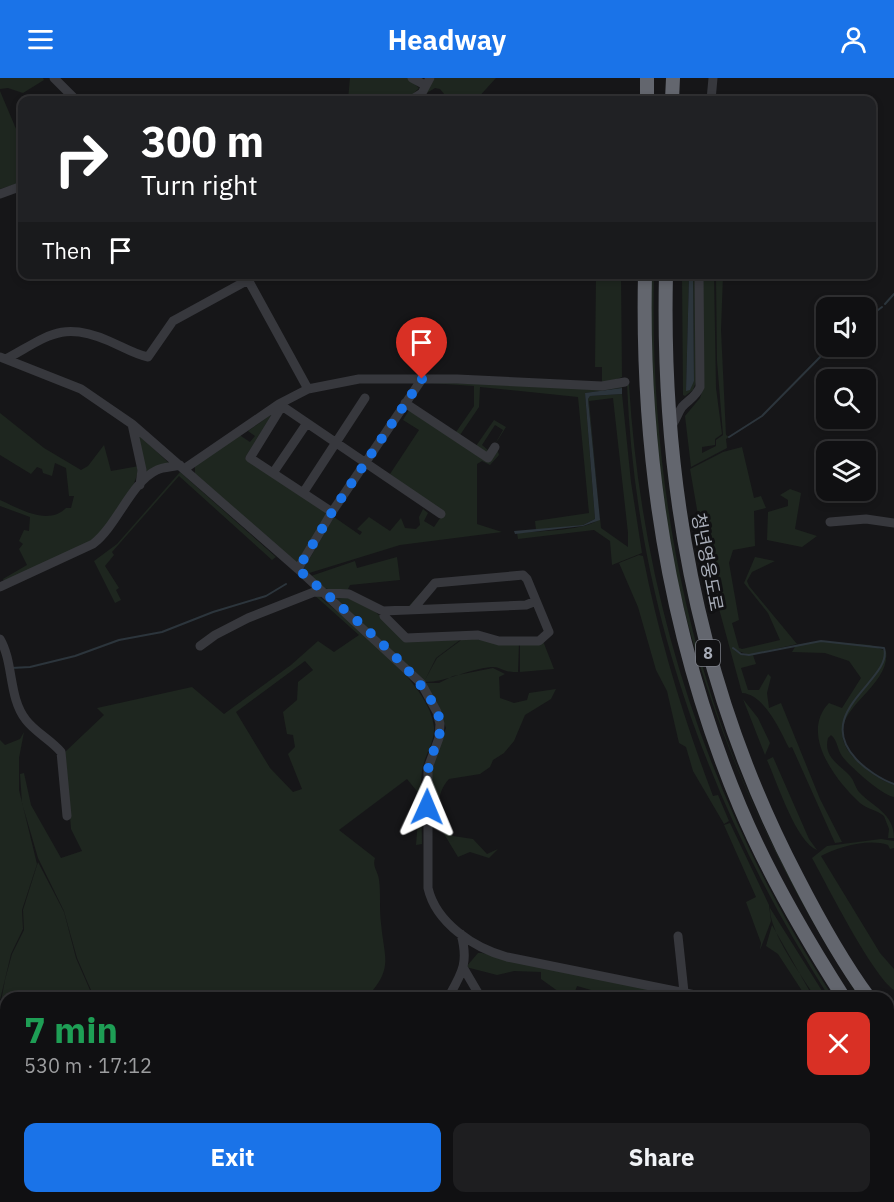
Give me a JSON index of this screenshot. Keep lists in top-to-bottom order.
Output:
{
  "streets": {
    "highway": ["청년영웅도로", "8"]
  },
  "page": {
    "header": "Headway",
    "turn": ["300 m", "Turn right"],
    "then": "Then",
    "heading": ["7 min", "530 m · 17:12"],
    "buttons": ["Exit", "Share"]
  }
}
